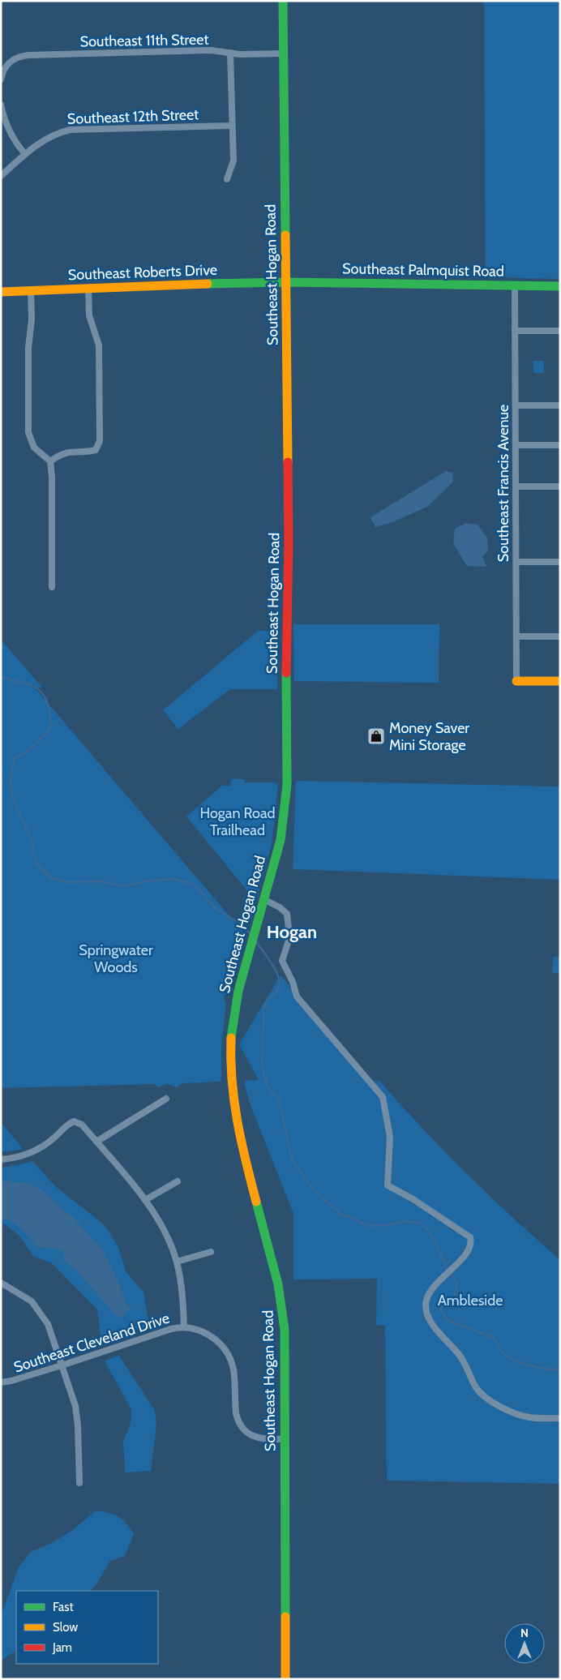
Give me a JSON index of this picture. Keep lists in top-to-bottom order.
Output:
{
  "streets": {
    "main road": ["Southeast Palmquist Road", "Southeast Roberts Drive", "Southeast Hogan Road"],
    "street": [
      "Southeast 11th Street",
      "Southeast 12th Street",
      "Southeast Francis Avenue",
      "Southeast Cleveland Drive"
    ]
  },
  "crossings": [
    ["Southeast 11th Street", "Southeast Hogan Road"],
    ["Southeast Palmquist Road", "Southeast Roberts Drive"],
    ["Southeast Palmquist Road", "Southeast Hogan Road"],
    ["Southeast Palmquist Road", "Southeast Francis Avenue"],
    ["Southeast Roberts Drive", "Southeast Hogan Road"],
    ["Southeast Hogan Road", "Southeast Cleveland Drive"]
  ],
  "districts": ["Hogan"],
  "parks": ["Hogan Road Trailhead", "Springwater Woods", "Ambleside"],
  "places": {
    "shop": ["Money Saver Mini Storage"]
  },
  "legend": ["Fast", "Slow", "Jam"],
  "north": "top"
}
